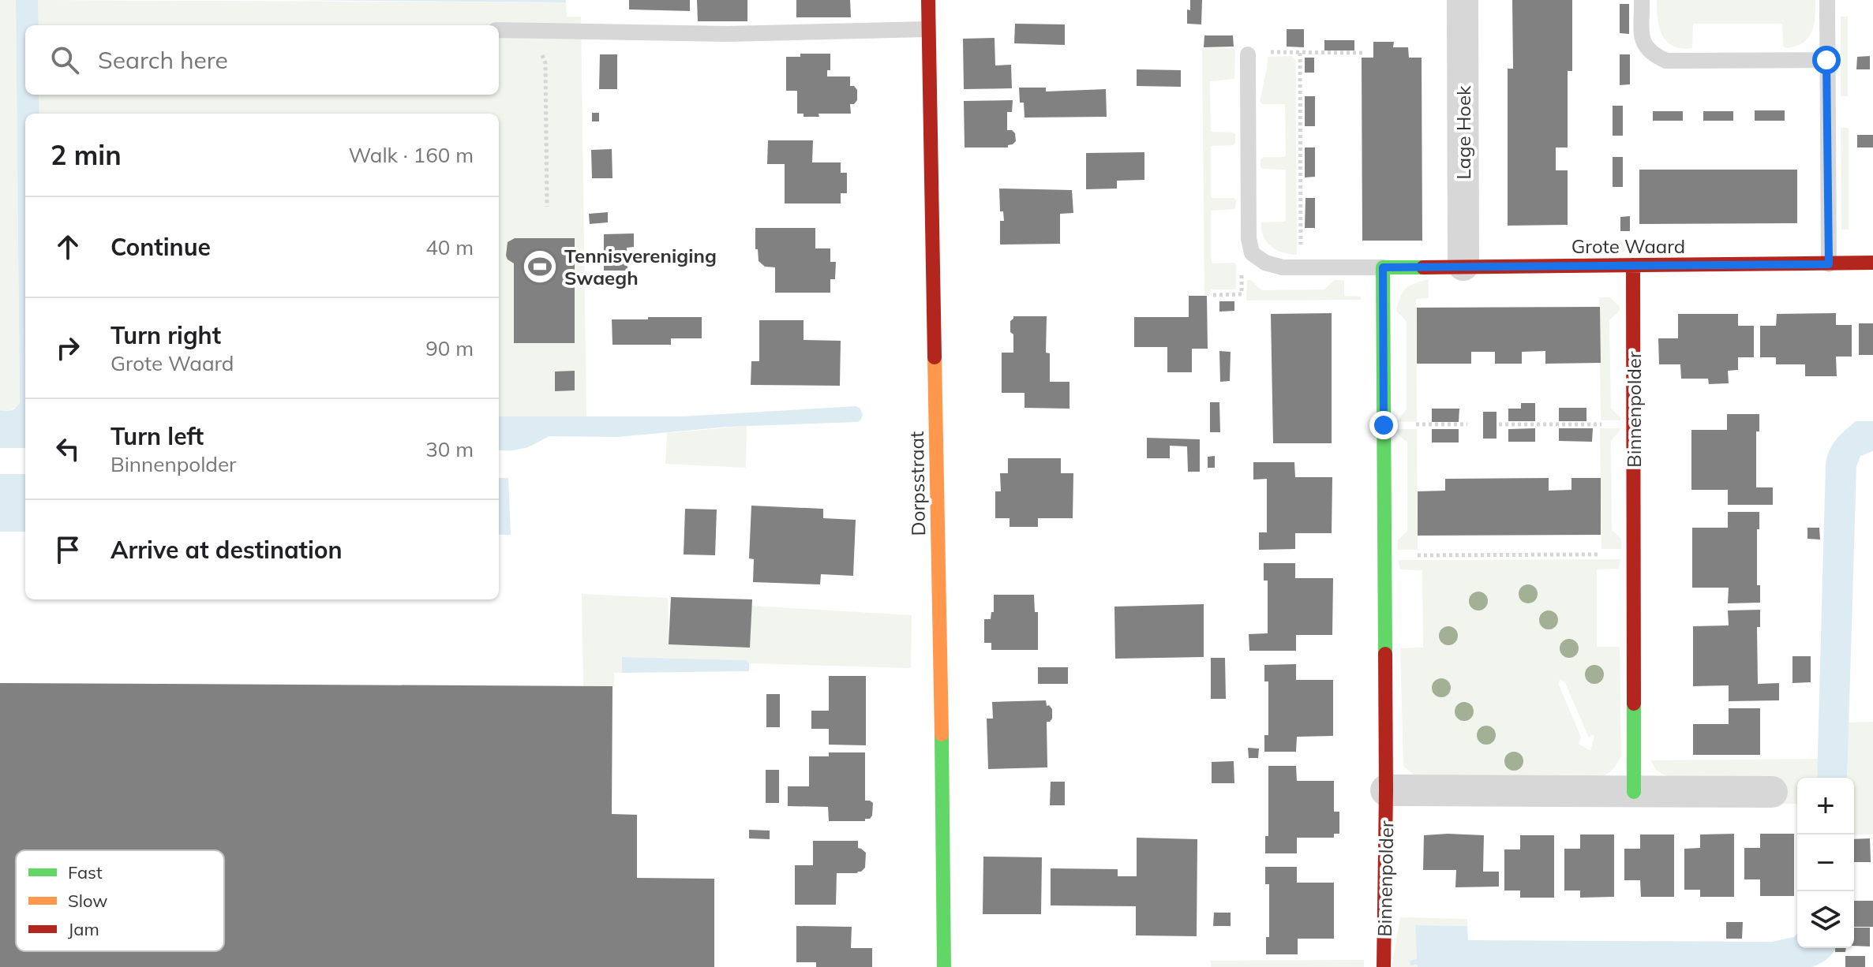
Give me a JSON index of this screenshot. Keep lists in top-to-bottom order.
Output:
{
  "streets": {
    "street": [
      "Lage Hoek",
      "Grote Waard",
      "Binnenpolder",
      "Dorpsstraat"
    ]
  },
  "crossings": [
    ["Lage Hoek", "Grote Waard"],
    ["Grote Waard", "Binnenpolder"]
  ],
  "places": {
    "sports": ["Tennisvereniging Swaegh"]
  },
  "legend": ["Fast", "Slow", "Jam"],
  "page": {
    "search": "Search here",
    "heading": ["2 min", "Walk · 160 m"],
    "list": [
      ["Continue", "40 m"],
      ["Turn right", "Grote Waard", "90 m"],
      ["Turn left", "Binnenpolder", "30 m"],
      "Arrive at destination"
    ],
    "map_buttons": ["+", "−"]
  }
}
